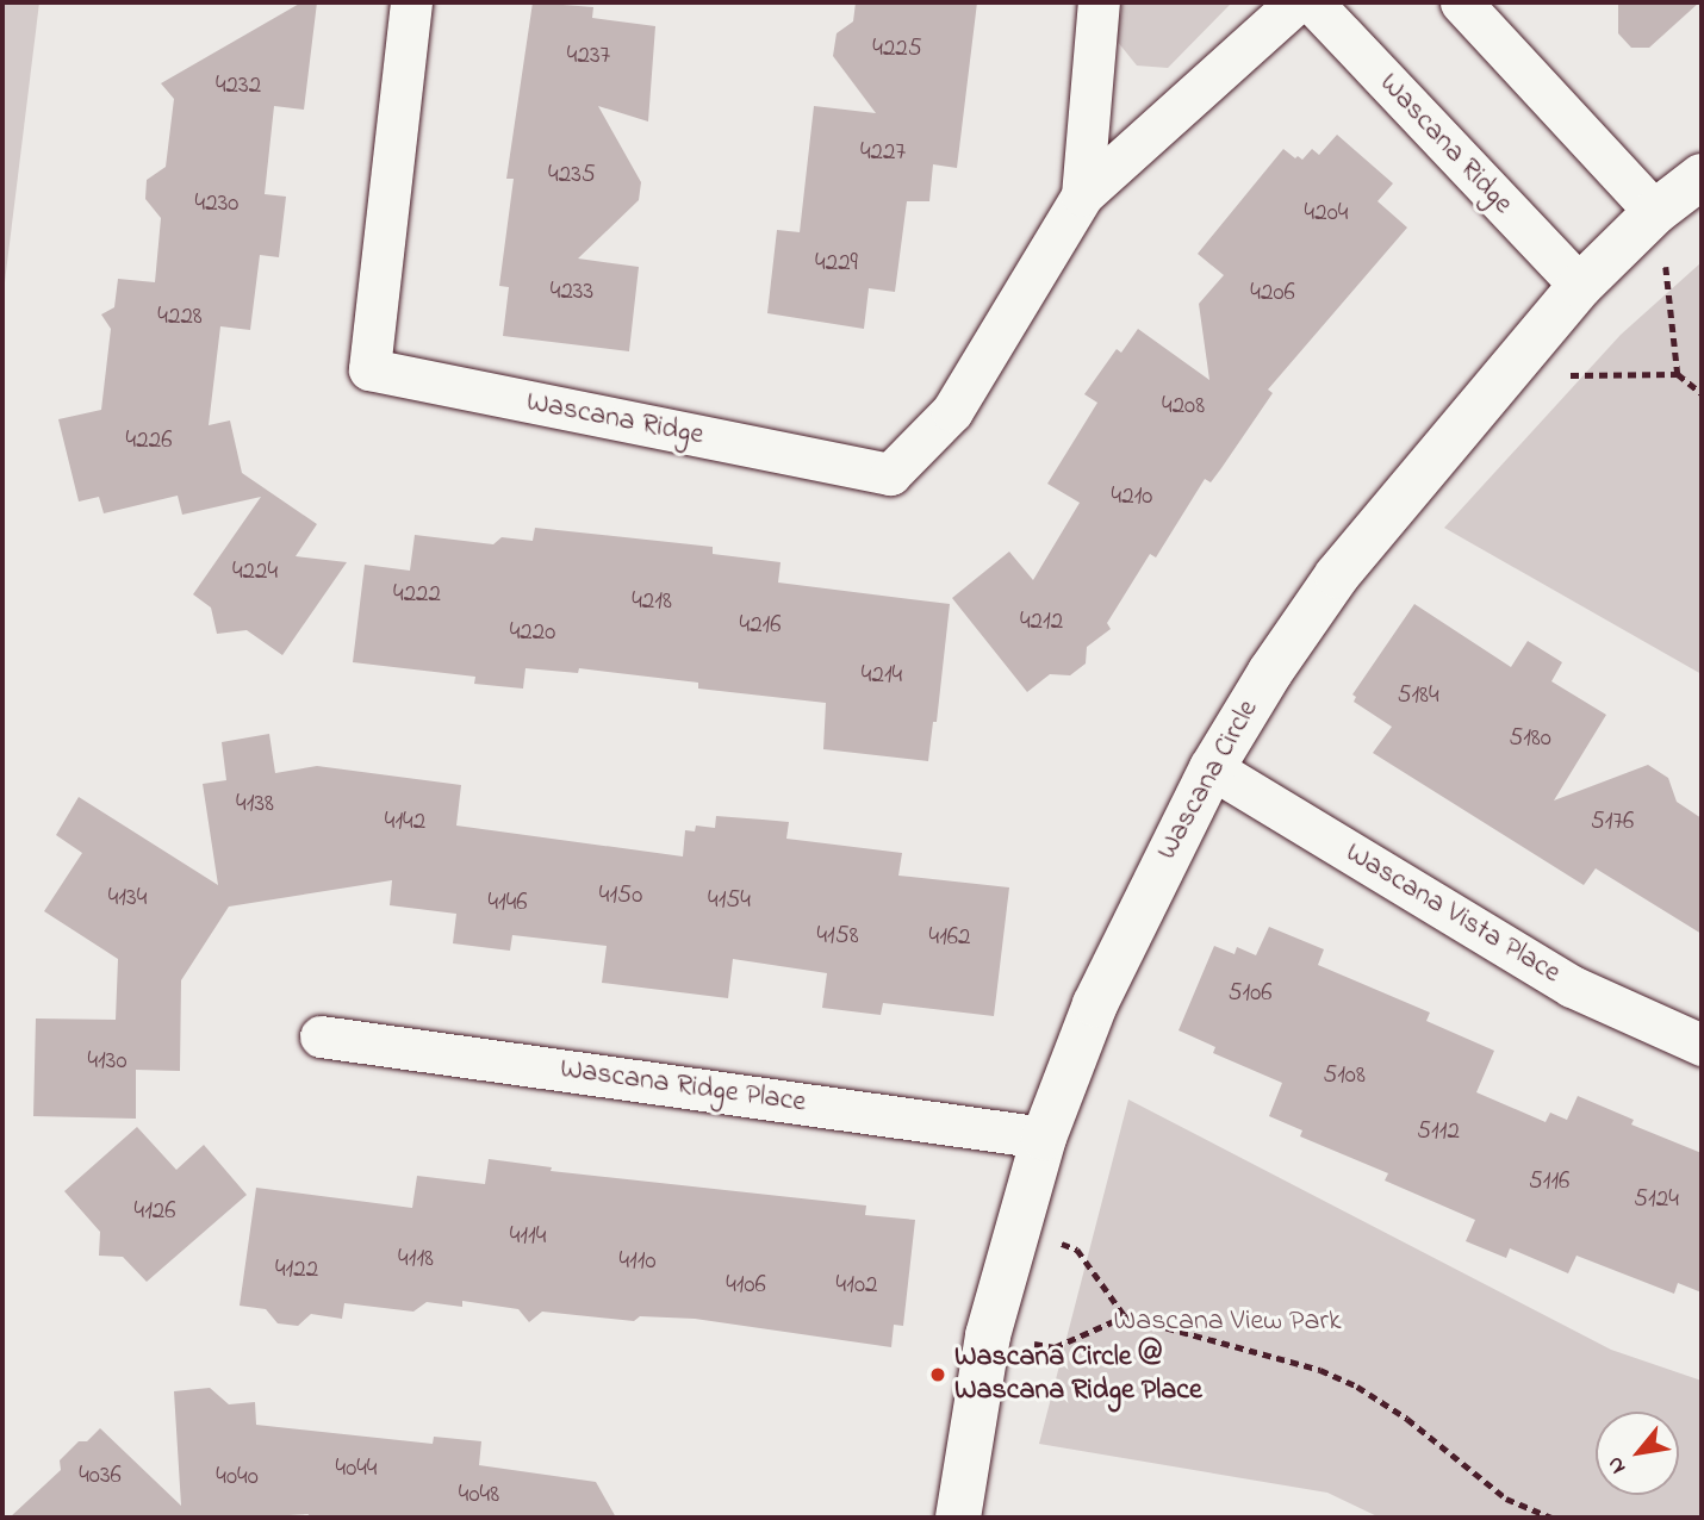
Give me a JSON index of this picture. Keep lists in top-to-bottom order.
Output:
{
  "streets": {
    "street": [
      "Wascana Ridge",
      "Wascana Circle",
      "Wascana Vista Place",
      "Wascana Ridge Place"
    ]
  },
  "crossings": [
    ["Wascana Ridge", "Wascana Circle"],
    ["Wascana Circle", "Wascana Vista Place"],
    ["Wascana Circle", "Wascana Ridge Place"]
  ],
  "parks": ["Wascana View Park"],
  "places": ["Wascana Circle @ Wascana Ridge Place"],
  "house_numbers": [
    "4225",
    "4237",
    "4232",
    "4227",
    "4235",
    "4230",
    "4204",
    "4229",
    "4233",
    "4206",
    "4228",
    "4208",
    "4226",
    "4210",
    "4224",
    "4222",
    "4218",
    "4212",
    "4216",
    "4220",
    "4214",
    "5184",
    "5180",
    "4138",
    "4142",
    "5176",
    "4150",
    "4134",
    "4154",
    "4146",
    "4158",
    "4162",
    "5106",
    "4130",
    "5108",
    "5112",
    "5116",
    "5124",
    "4126",
    "4114",
    "4118",
    "4110",
    "4122",
    "4106",
    "4102",
    "4044",
    "4036",
    "4040",
    "4048"
  ],
  "north": "bottom left"
}
